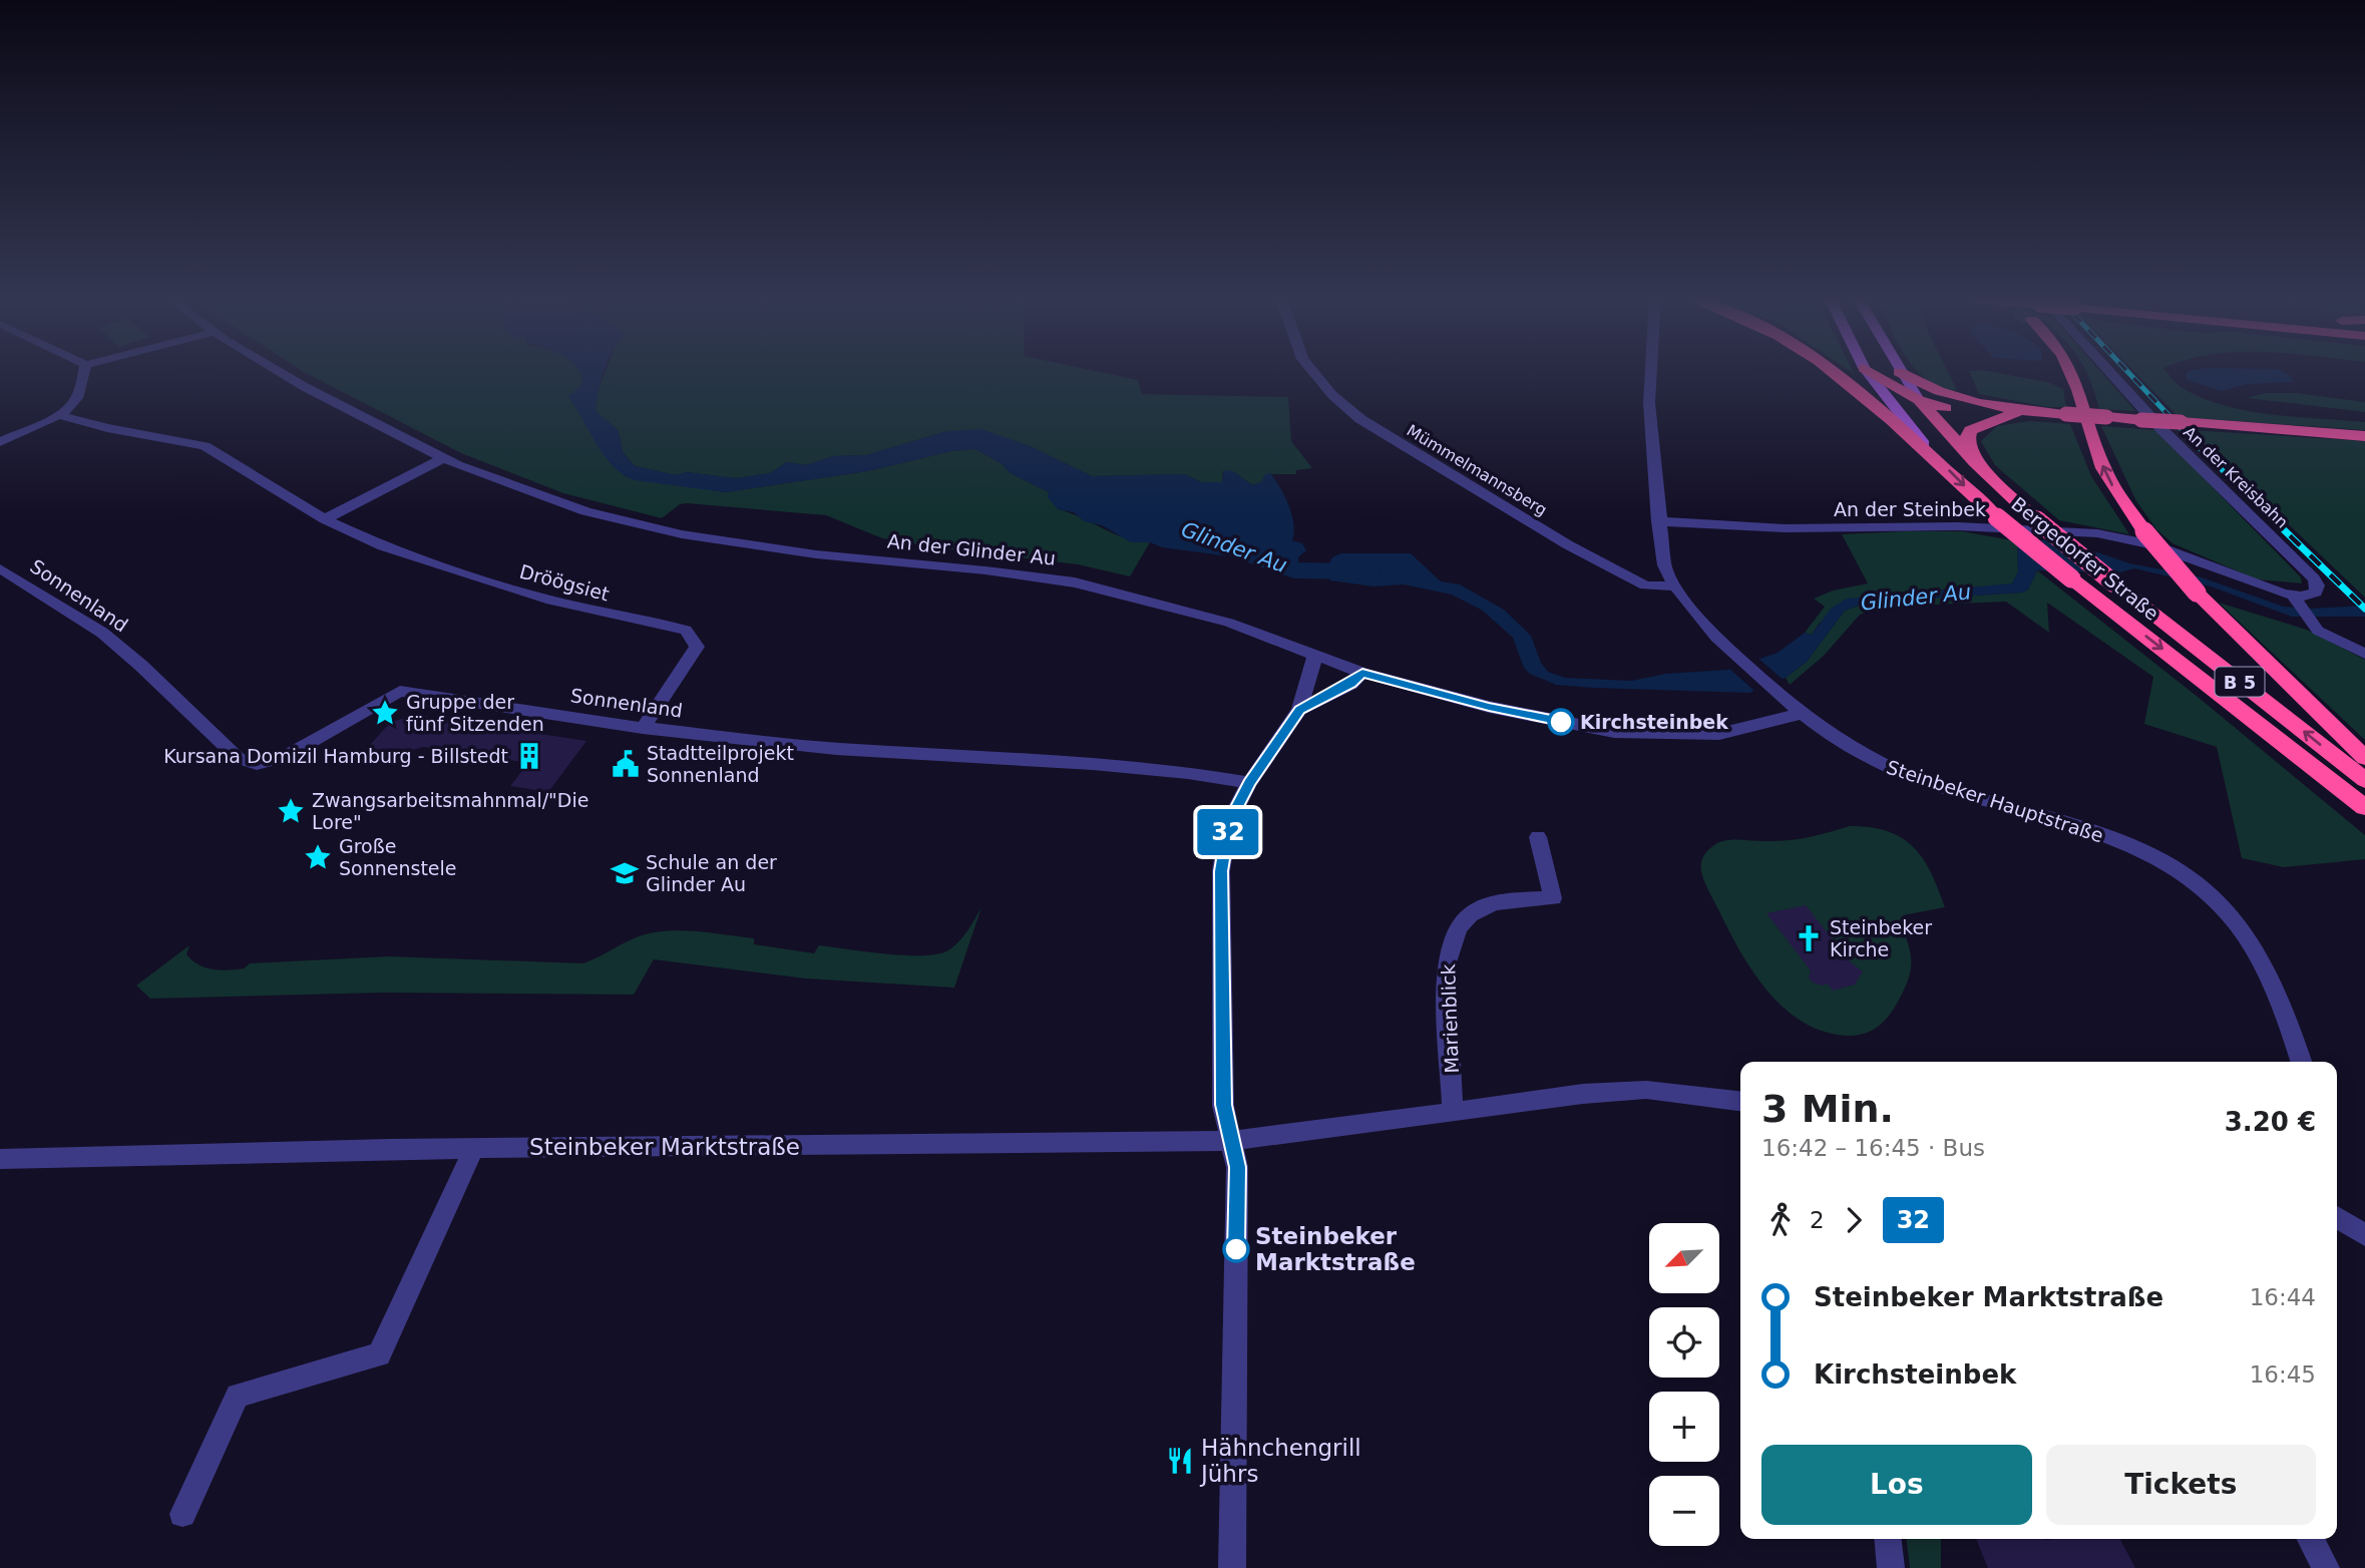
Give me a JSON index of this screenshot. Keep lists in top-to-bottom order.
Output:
{
  "streets": {
    "highway": ["Bergedorfer Straße", "B 5"],
    "street": [
      "Mümmelmannsberg",
      "An der Kreisbahn",
      "An der Steinbek",
      "An der Glinder Au",
      "Dröögsiet",
      "Sonnenland",
      "Steinbeker Hauptstraße",
      "Marienblick",
      "Steinbeker Marktstraße"
    ]
  },
  "crossings": [
    ["Mümmelmannsberg", "Steinbeker Hauptstraße"],
    ["An der Kreisbahn", "An der Steinbek"],
    ["An der Steinbek", "Steinbeker Hauptstraße"],
    ["An der Glinder Au", "Steinbeker Hauptstraße"],
    ["Dröögsiet", "Sonnenland"],
    ["Marienblick", "Steinbeker Marktstraße"]
  ],
  "water": ["Glinder Au"],
  "places": {
    "place": ["Gruppe der fünf Sitzenden", "Zwangsarbeitsmahnmal/\"Die Lore\"", "Große Sonnenstele"],
    "other": ["Kirchsteinbek", "Steinbeker Marktstraße"],
    "building": ["Kursana Domizil Hamburg - Billstedt"],
    "public building": ["Stadtteilprojekt Sonnenland"],
    "school or university": ["Schule an der Glinder Au"],
    "church": ["Steinbeker Kirche"],
    "restaurant": ["Hähnchengrill Jührs"]
  },
  "lines": ["bus line 32"],
  "north": "bottom left",
  "page": {
    "on_map": "32",
    "heading": ["3 Min.", "16:42 – 16:45 · Bus", "3.20 €"],
    "legs": ["2", "32"],
    "map_buttons": ["+", "−"],
    "list": [
      {
        "name": "Steinbeker Marktstraße",
        "value": "16:44"
      },
      {
        "name": "Kirchsteinbek",
        "value": "16:45"
      }
    ],
    "buttons": ["Los", "Tickets"]
  }
}
